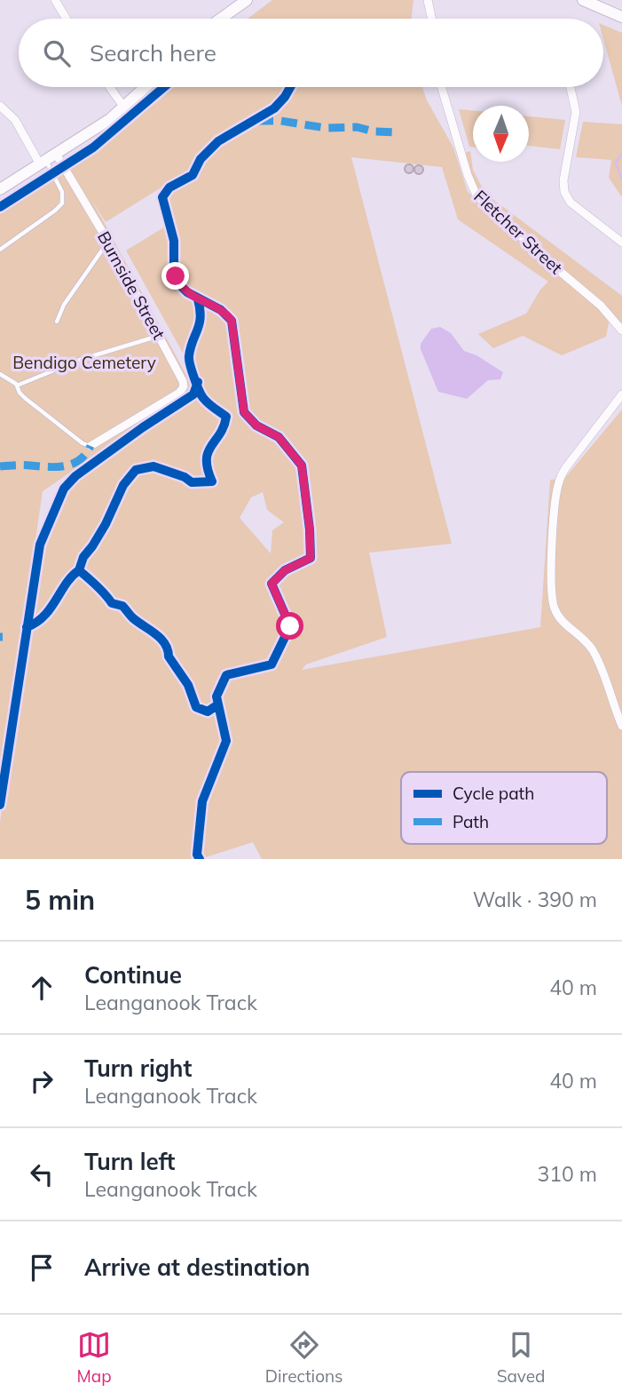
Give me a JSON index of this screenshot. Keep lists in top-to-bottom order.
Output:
{
  "streets": {
    "street": ["Fletcher Street", "Burnside Street"]
  },
  "parks": ["Bendigo Cemetery"],
  "legend": ["Cycle path", "Path"],
  "north": "bottom",
  "page": {
    "search": "Search here",
    "heading": ["5 min", "Walk · 390 m"],
    "list": [
      ["Continue", "Leanganook Track", "40 m"],
      ["Turn right", "Leanganook Track", "40 m"],
      ["Turn left", "Leanganook Track", "310 m"],
      "Arrive at destination"
    ],
    "nav": ["Map", "Directions", "Saved"]
  }
}
